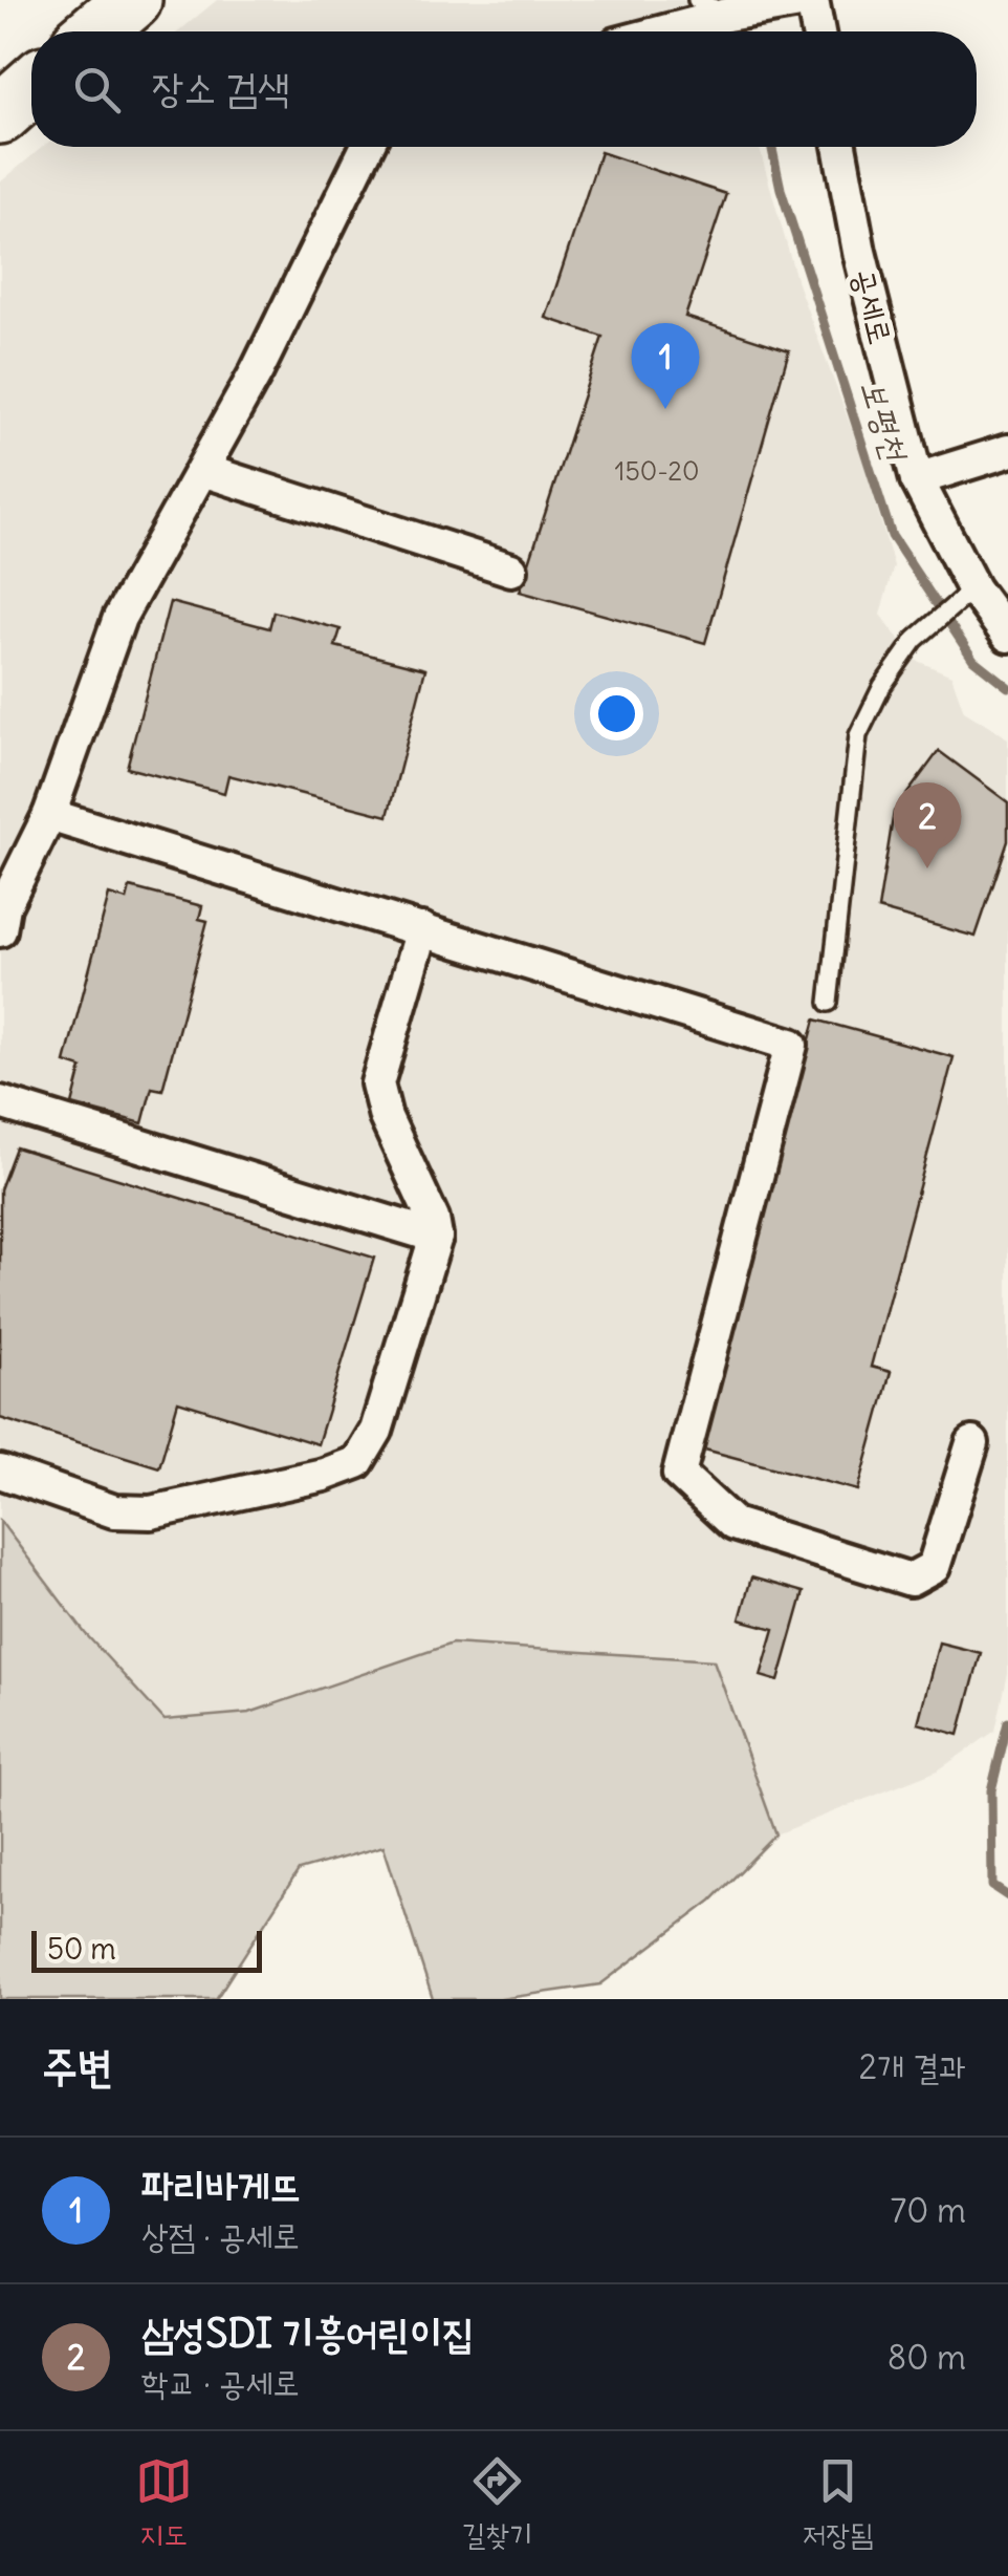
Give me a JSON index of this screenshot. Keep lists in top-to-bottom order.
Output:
{
  "streets": {
    "street": ["공세로"]
  },
  "water": ["보평천"],
  "house_numbers": ["150-20"],
  "scale_bar": "50 m",
  "page": {
    "search": "장소 검색",
    "pins": ["1", "2"],
    "scale": "50 m",
    "heading": ["주변", "2개 결과"],
    "list": [
      {
        "mark": "1",
        "name": "파리바게뜨",
        "note": "상점 · 공세로",
        "value": "70 m"
      },
      {
        "mark": "2",
        "name": "삼성SDI 기흥어린이집",
        "note": "학교 · 공세로",
        "value": "80 m"
      }
    ],
    "nav": ["지도", "길찾기", "저장됨"]
  }
}
